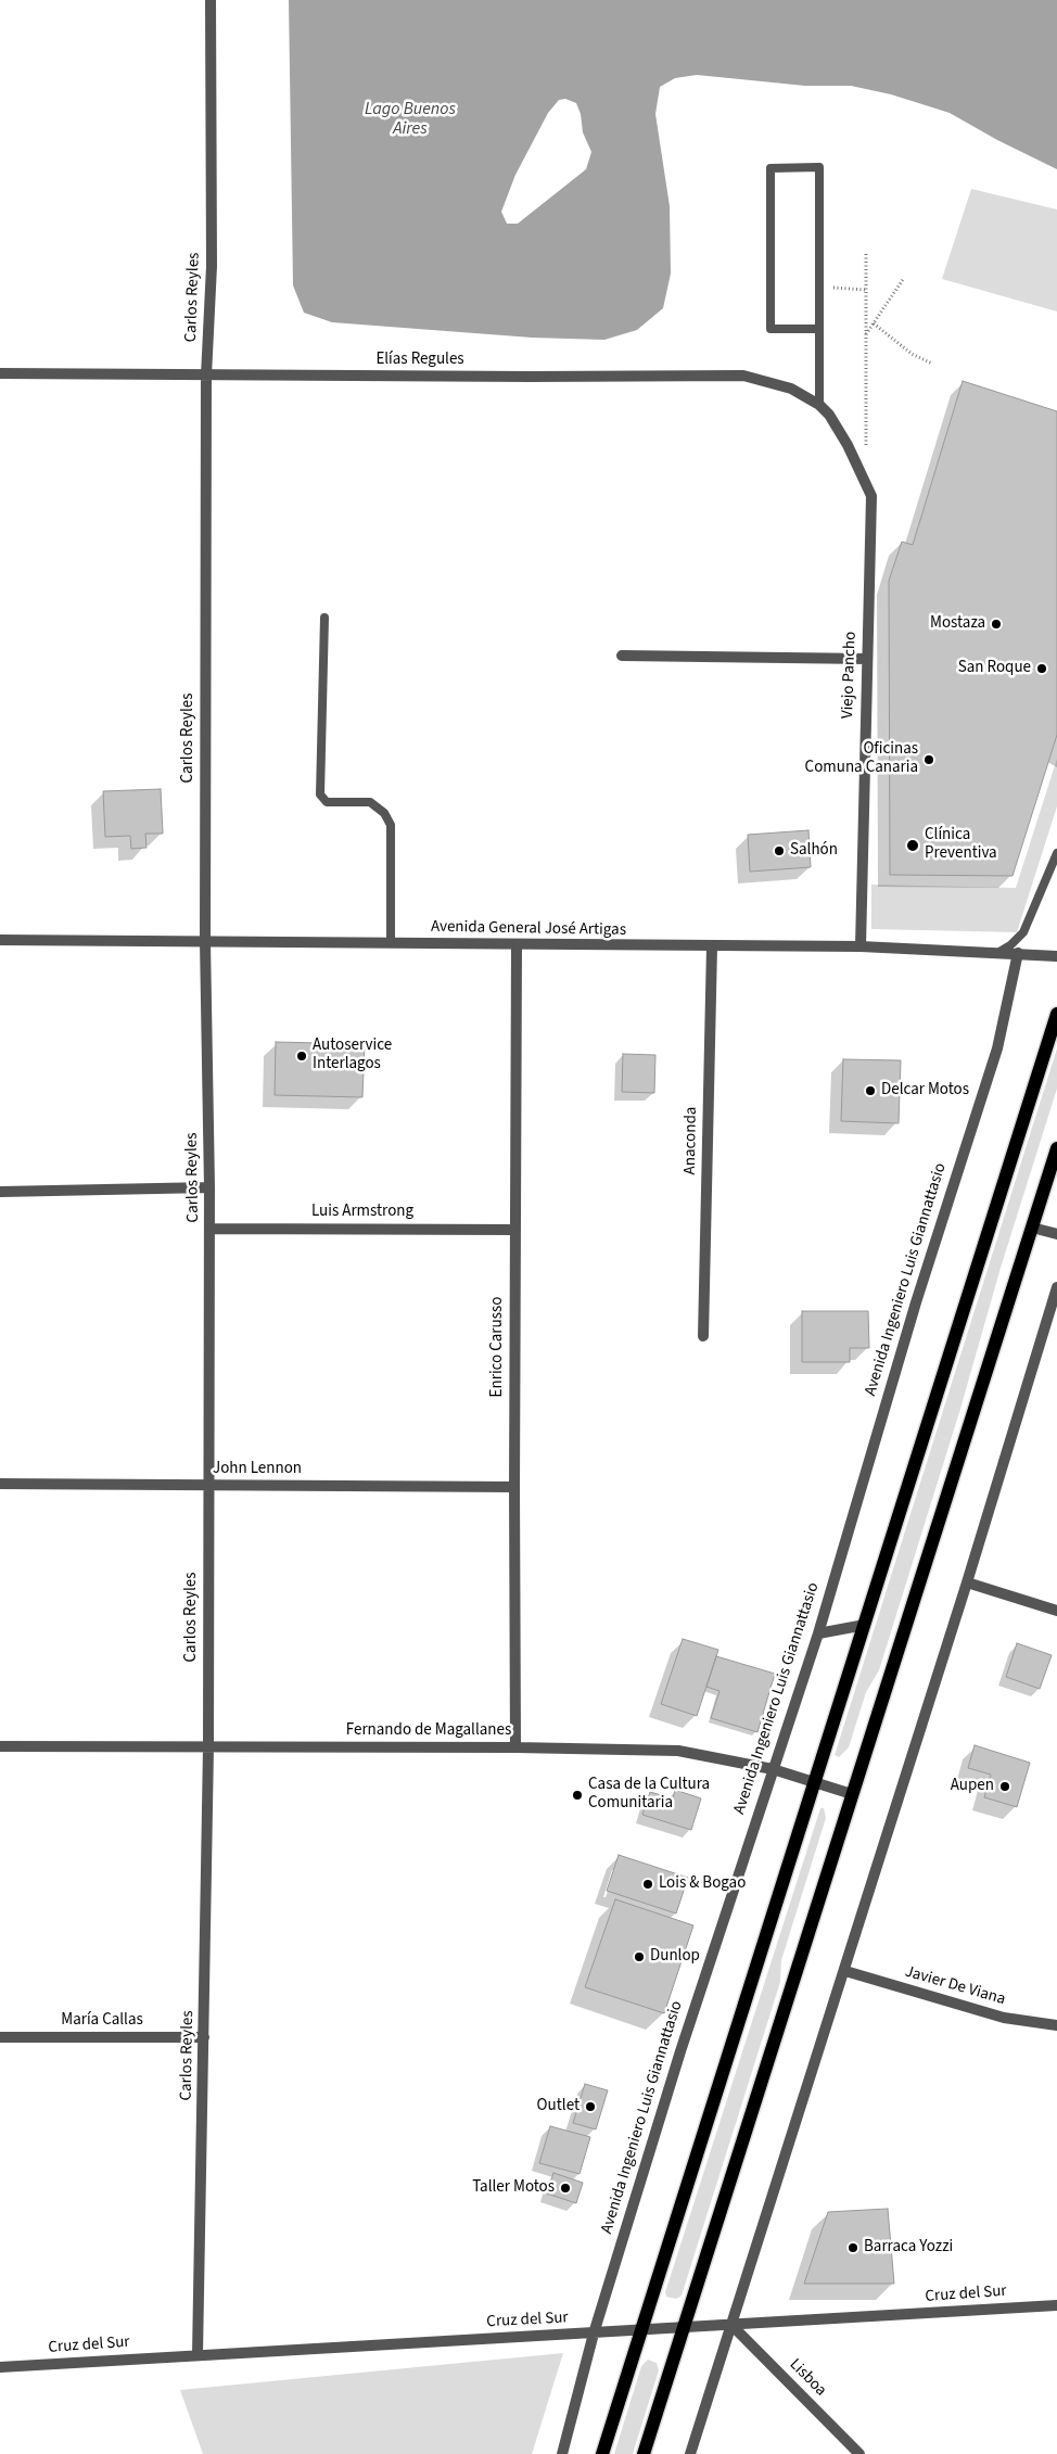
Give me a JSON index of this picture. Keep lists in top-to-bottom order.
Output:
{
  "streets": {
    "street": [
      "Carlos Reyles",
      "Elías Regules",
      "Viejo Pancho",
      "Avenida General José Artigas",
      "Anaconda",
      "Luis Armstrong",
      "Avenida Ingeniero Luis Giannattasio",
      "Enrico Carusso",
      "John Lennon",
      "Fernando de Magallanes",
      "Javier De Viana",
      "María Callas",
      "Cruz del Sur",
      "Lisboa"
    ]
  },
  "crossings": [
    ["Carlos Reyles", "Elías Regules"],
    ["Carlos Reyles", "Avenida General José Artigas"],
    ["Carlos Reyles", "Luis Armstrong"],
    ["Carlos Reyles", "John Lennon"],
    ["Carlos Reyles", "Fernando de Magallanes"],
    ["Carlos Reyles", "María Callas"],
    ["Carlos Reyles", "Cruz del Sur"],
    ["Elías Regules", "Viejo Pancho"],
    ["Viejo Pancho", "Avenida General José Artigas"],
    ["Avenida General José Artigas", "Anaconda"],
    ["Avenida General José Artigas", "Avenida Ingeniero Luis Giannattasio"],
    ["Avenida General José Artigas", "Enrico Carusso"],
    ["Luis Armstrong", "Enrico Carusso"],
    ["Avenida Ingeniero Luis Giannattasio", "Fernando de Magallanes"],
    ["Avenida Ingeniero Luis Giannattasio", "Cruz del Sur"],
    ["Enrico Carusso", "John Lennon"],
    ["Enrico Carusso", "Fernando de Magallanes"],
    ["Cruz del Sur", "Lisboa"]
  ],
  "water": ["Lago Buenos Aires"],
  "places": [
    "Mostaza",
    "San Roque",
    "Oficinas Comuna Canaria",
    "Clínica Preventiva",
    "Salhón",
    "Autoservice Interlagos",
    "Delcar Motos",
    "Aupen",
    "Casa de la Cultura Comunitaria",
    "Lois & Bogao",
    "Dunlop",
    "Outlet",
    "Taller Motos",
    "Barraca Yozzi"
  ]
}
